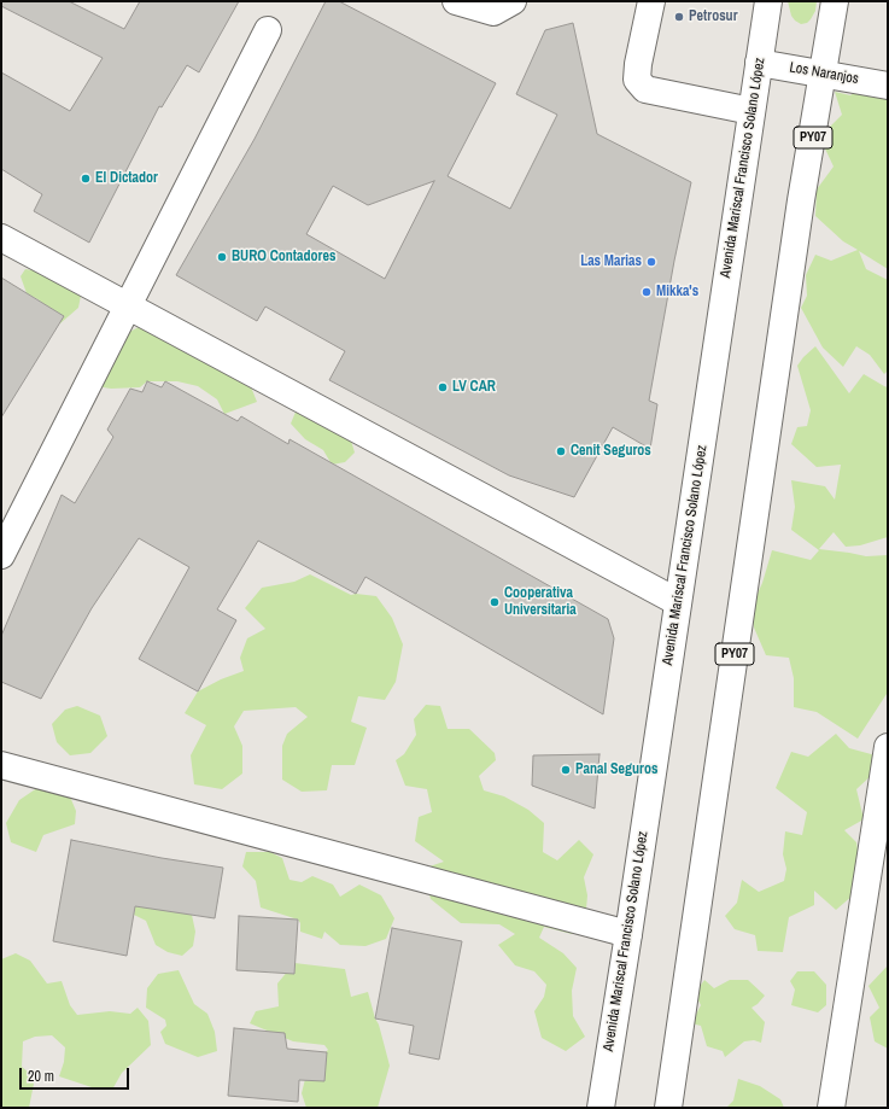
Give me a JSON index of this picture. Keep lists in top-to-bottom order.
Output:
{
  "streets": {
    "street": ["Los Naranjos", "PY07", "Avenida Mariscal Francisco Solano López"]
  },
  "crossings": [
    ["Los Naranjos", "PY07"],
    ["Los Naranjos", "Avenida Mariscal Francisco Solano López"]
  ],
  "places": [
    "Petrosur",
    "El Dictador",
    "BURO Contadores",
    "Las Marias",
    "Mikka's",
    "LV CAR",
    "Cenit Seguros",
    "Cooperativa Universitaria",
    "Panal Seguros"
  ],
  "scale_bar": "20 m"
}
